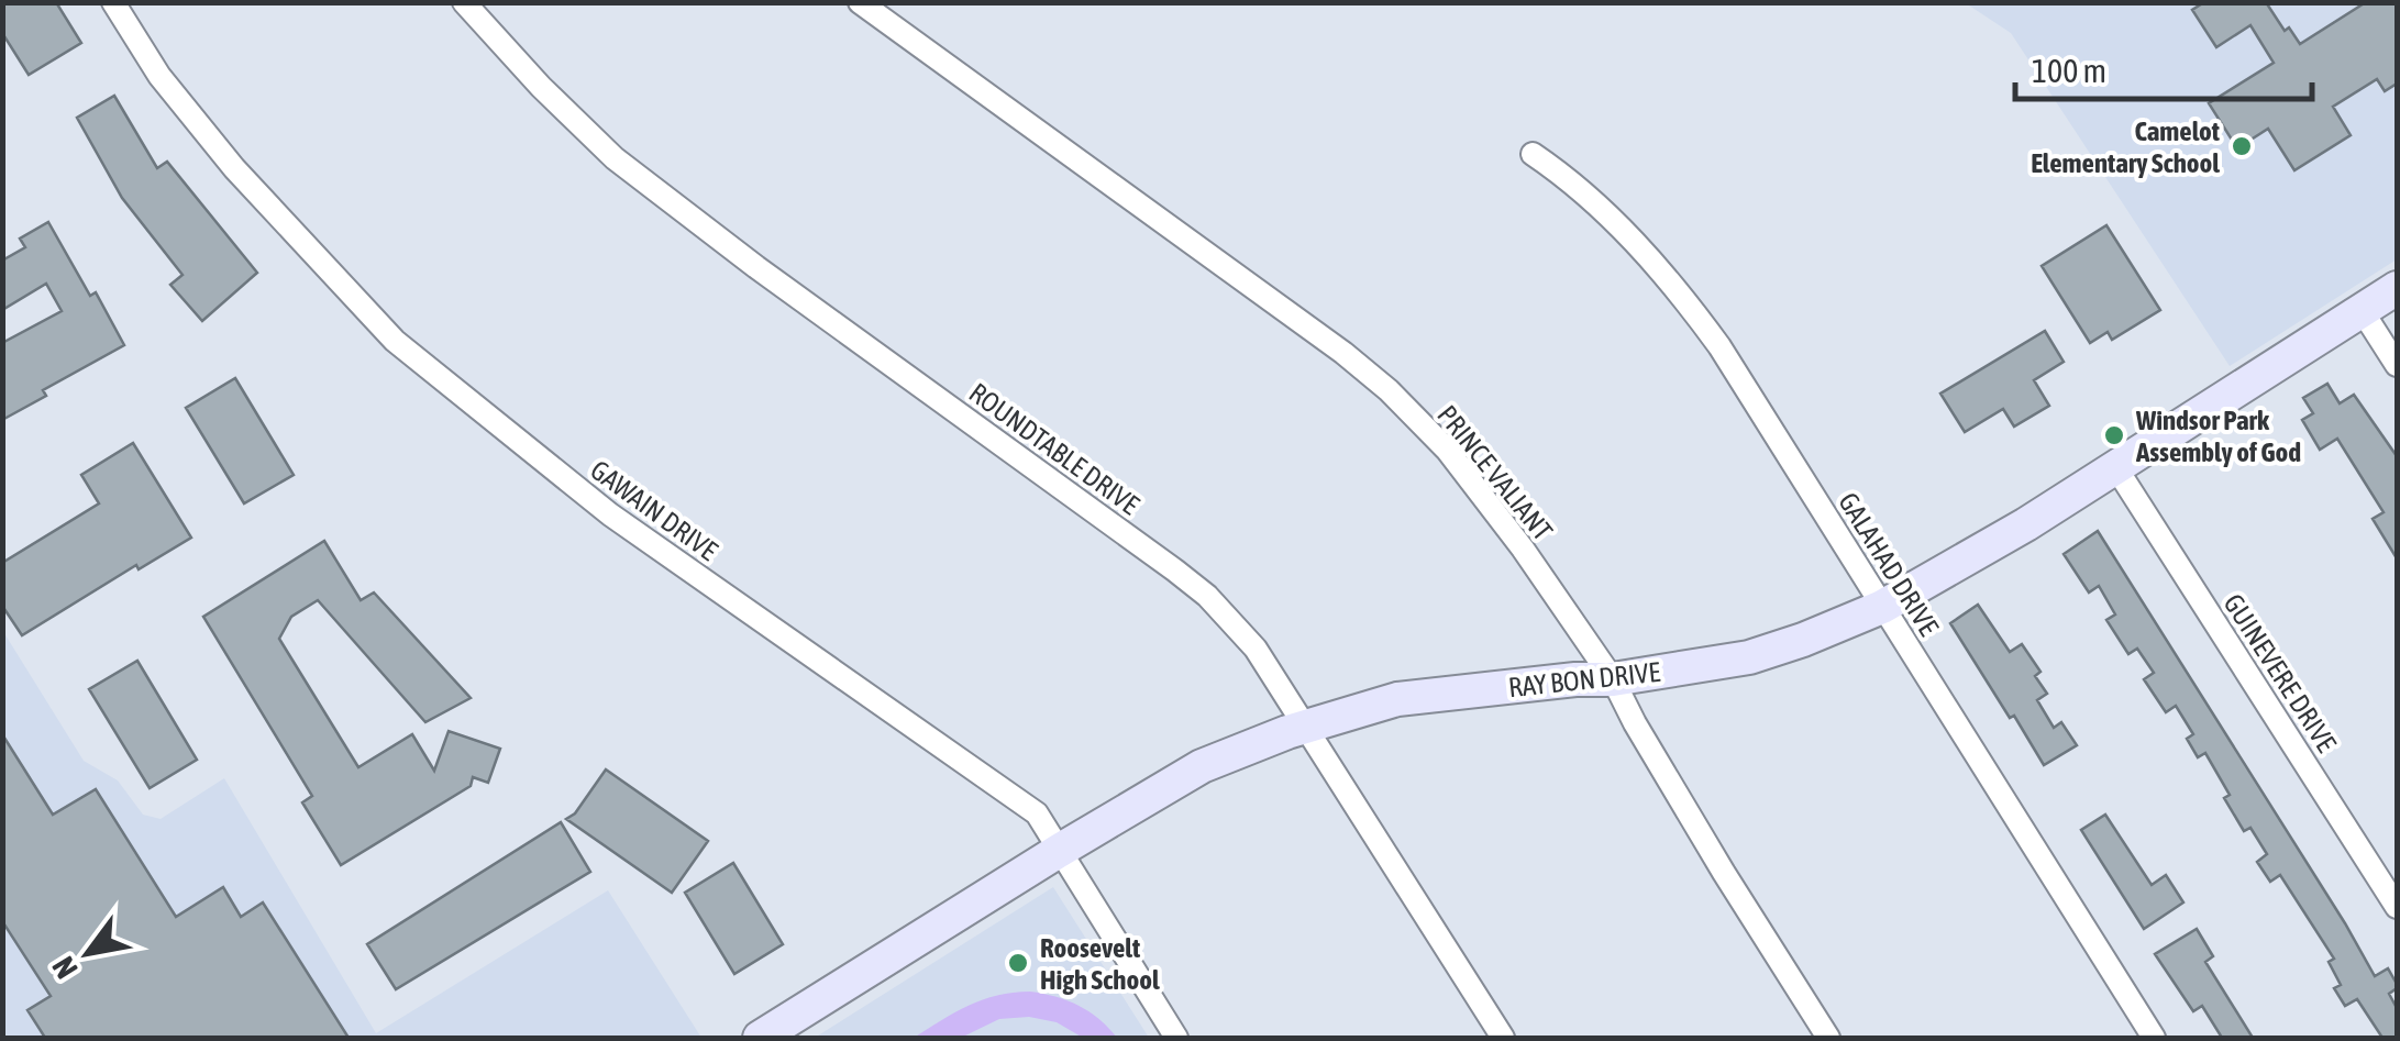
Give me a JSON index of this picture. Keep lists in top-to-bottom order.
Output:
{
  "streets": {
    "street": [
      "ROUNDTABLE DRIVE",
      "PRINCE VALIANT",
      "GAWAIN DRIVE",
      "GALAHAD DRIVE",
      "GUINEVERE DRIVE",
      "RAY BON DRIVE"
    ]
  },
  "crossings": [
    ["ROUNDTABLE DRIVE", "RAY BON DRIVE"],
    ["PRINCE VALIANT", "RAY BON DRIVE"],
    ["GAWAIN DRIVE", "RAY BON DRIVE"],
    ["GALAHAD DRIVE", "RAY BON DRIVE"],
    ["GUINEVERE DRIVE", "RAY BON DRIVE"]
  ],
  "places": ["Camelot Elementary School", "Windsor Park Assembly of God", "Roosevelt High School"],
  "scale_bar": "100 m",
  "north": "bottom left"
}
